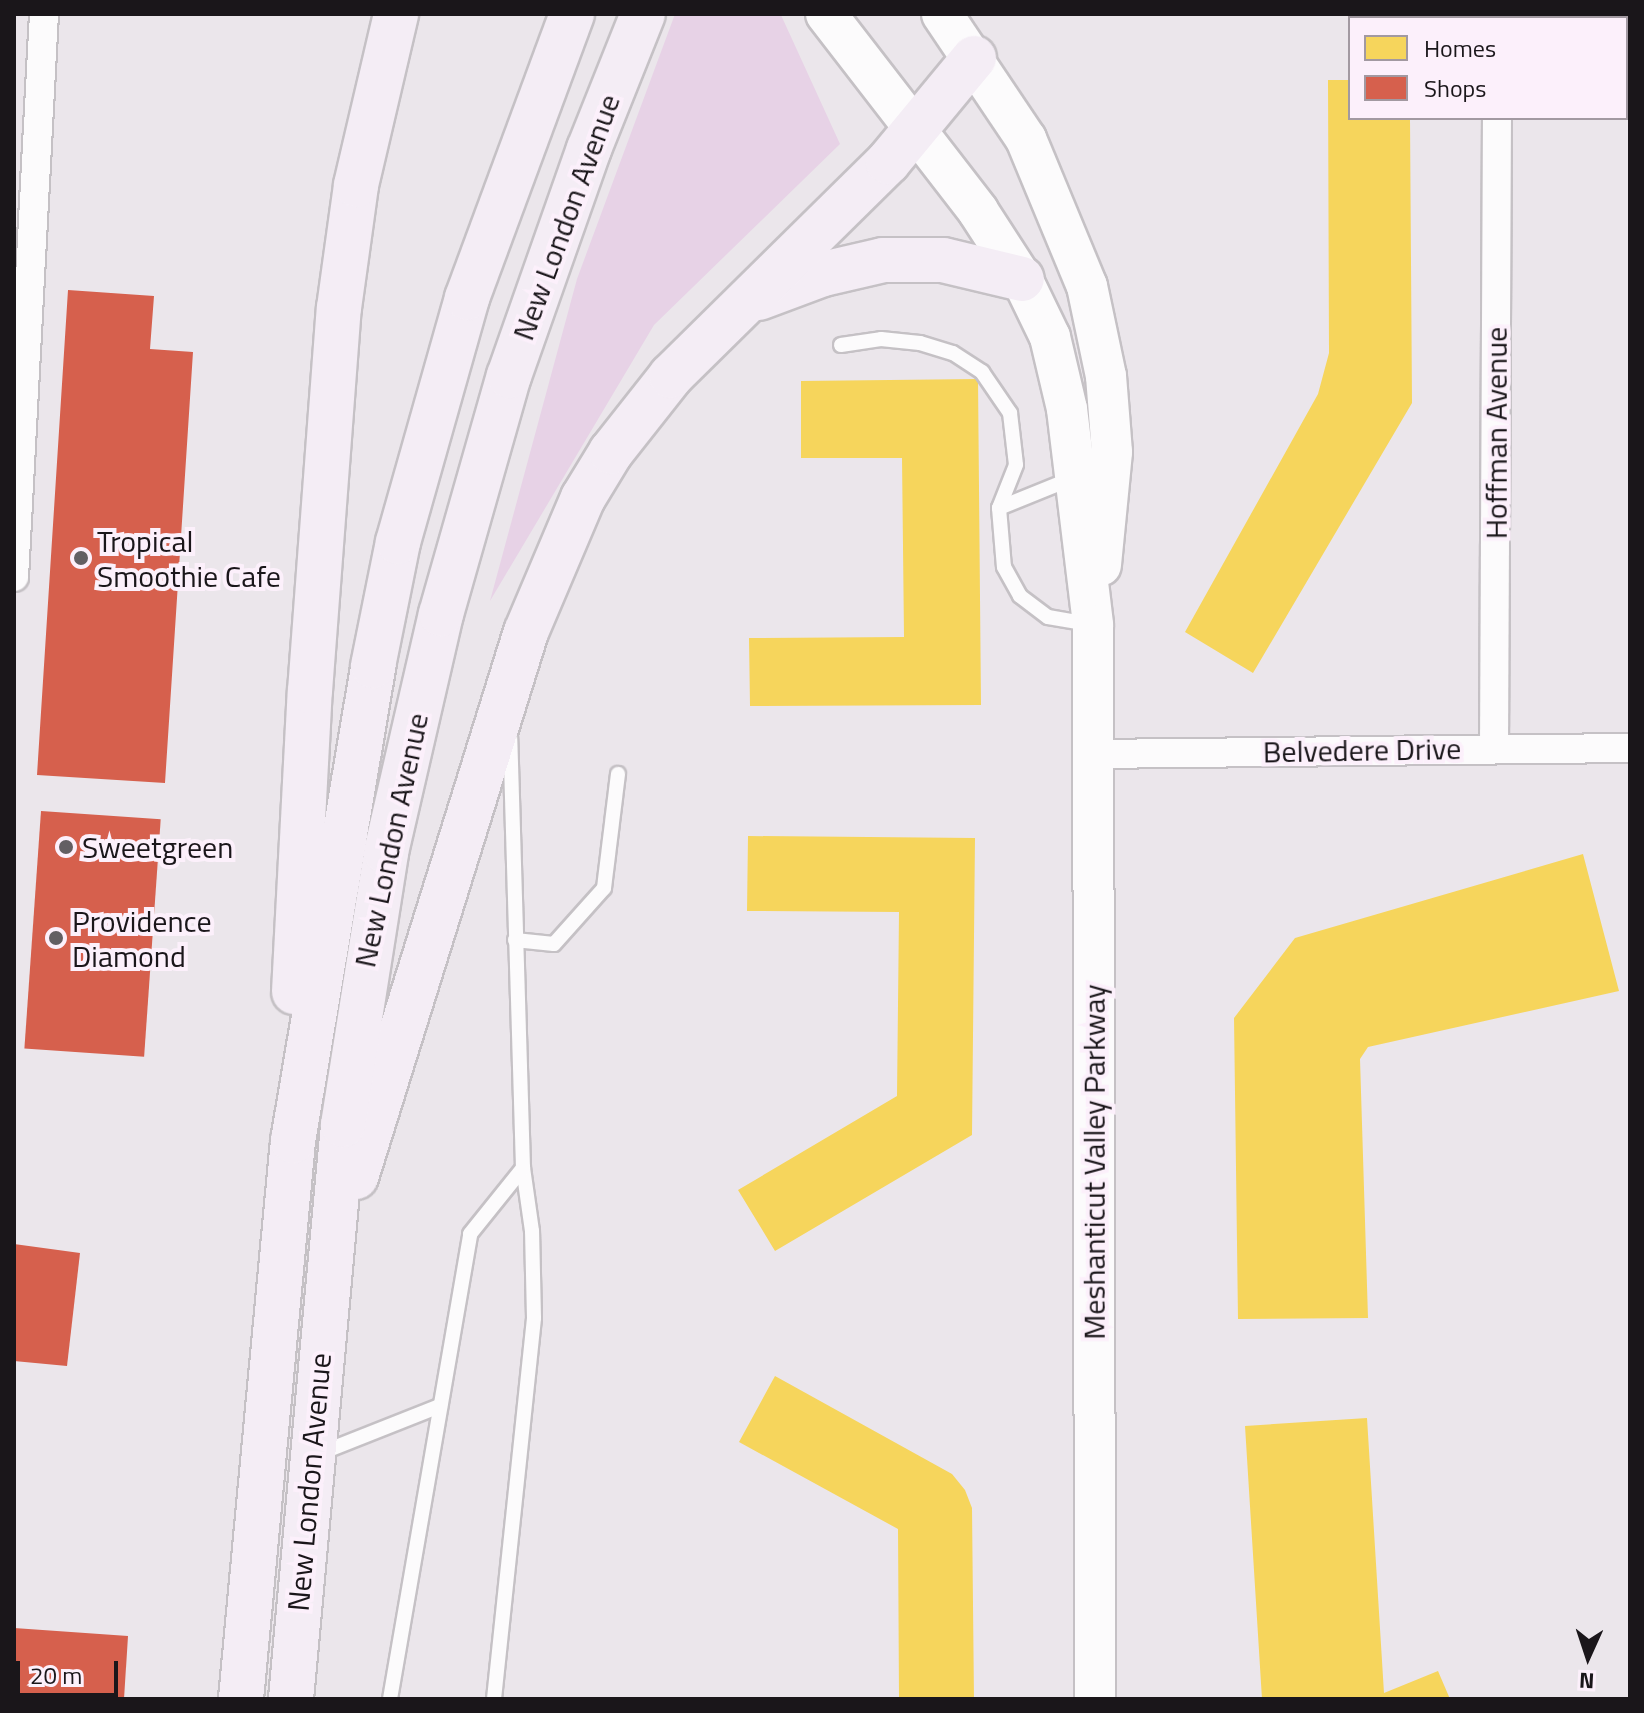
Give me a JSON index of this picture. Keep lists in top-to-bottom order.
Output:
{
  "streets": {
    "main road": ["New London Avenue"],
    "street": ["Hoffman Avenue", "Belvedere Drive", "Meshanticut Valley Parkway"]
  },
  "crossings": [
    ["Hoffman Avenue", "Belvedere Drive"],
    ["Belvedere Drive", "Meshanticut Valley Parkway"]
  ],
  "places": ["Tropical Smoothie Cafe", "Sweetgreen", "Providence Diamond"],
  "legend": ["Homes", "Shops"],
  "scale_bar": "20 m",
  "north": "bottom"
}
